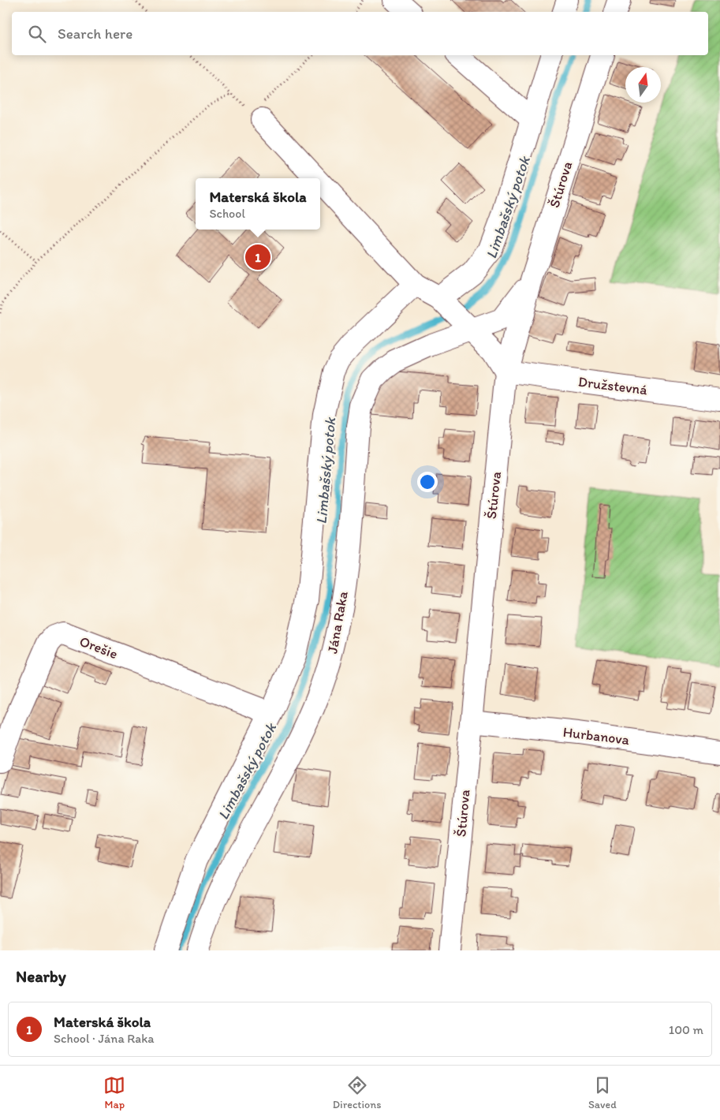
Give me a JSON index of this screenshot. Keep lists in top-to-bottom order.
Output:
{
  "streets": {
    "street": [
      "Štúrova",
      "Družstevná",
      "Jána Raka",
      "Orešie",
      "Hurbanova"
    ]
  },
  "crossings": [
    ["Štúrova", "Družstevná"],
    ["Štúrova", "Jána Raka"],
    ["Štúrova", "Hurbanova"]
  ],
  "water": ["Limbašský potok"],
  "north": "top",
  "page": {
    "search": "Search here",
    "popup": ["Materská škola", "School"],
    "pins": "1",
    "heading": "Nearby",
    "list": [
      {
        "mark": "1",
        "name": "Materská škola",
        "note": "School · Jána Raka",
        "value": "100 m"
      }
    ],
    "nav": ["Map", "Directions", "Saved"]
  }
}
